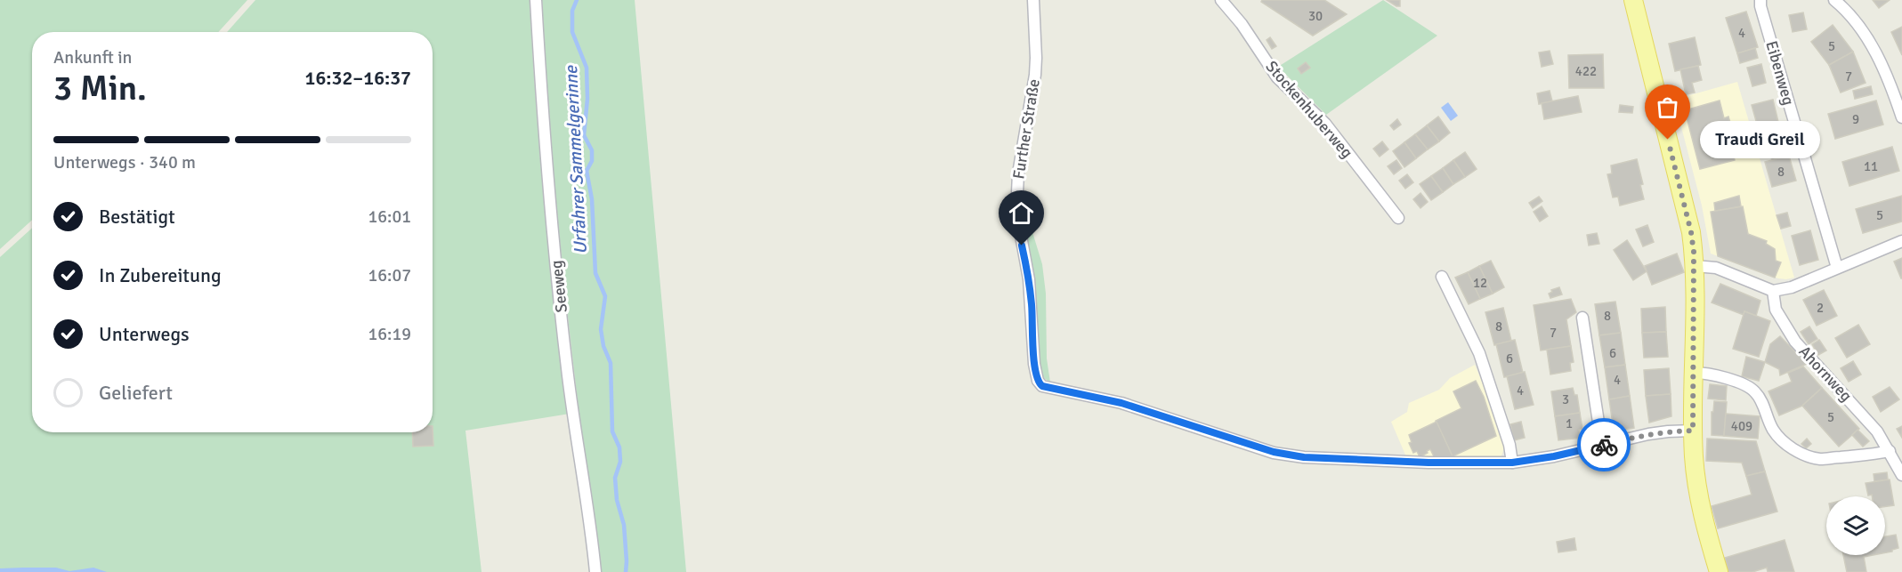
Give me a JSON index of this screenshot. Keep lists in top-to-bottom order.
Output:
{
  "streets": {
    "street": [
      "Eibenweg",
      "Stockenhuberweg",
      "Further Straße",
      "Seeweg",
      "Ahornweg"
    ]
  },
  "water": ["Urfahrer Sammelgerinne"],
  "places": ["Traudi Greil"],
  "house_numbers": [
    "30",
    "4",
    "5",
    "422",
    "7",
    "9",
    "11",
    "8",
    "5",
    "12",
    "2",
    "8",
    "8",
    "7",
    "6",
    "6",
    "4",
    "4",
    "3",
    "5",
    "1",
    "409"
  ],
  "page": {
    "heading": ["3 Min.", "Ankunft in", "16:32–16:37"],
    "bubble": "Traudi Greil",
    "bar": "Unterwegs · 340 m",
    "list": [
      ["Bestätigt", "16:01"],
      ["In Zubereitung", "16:07"],
      ["Unterwegs", "16:19"],
      "Geliefert"
    ]
  }
}
